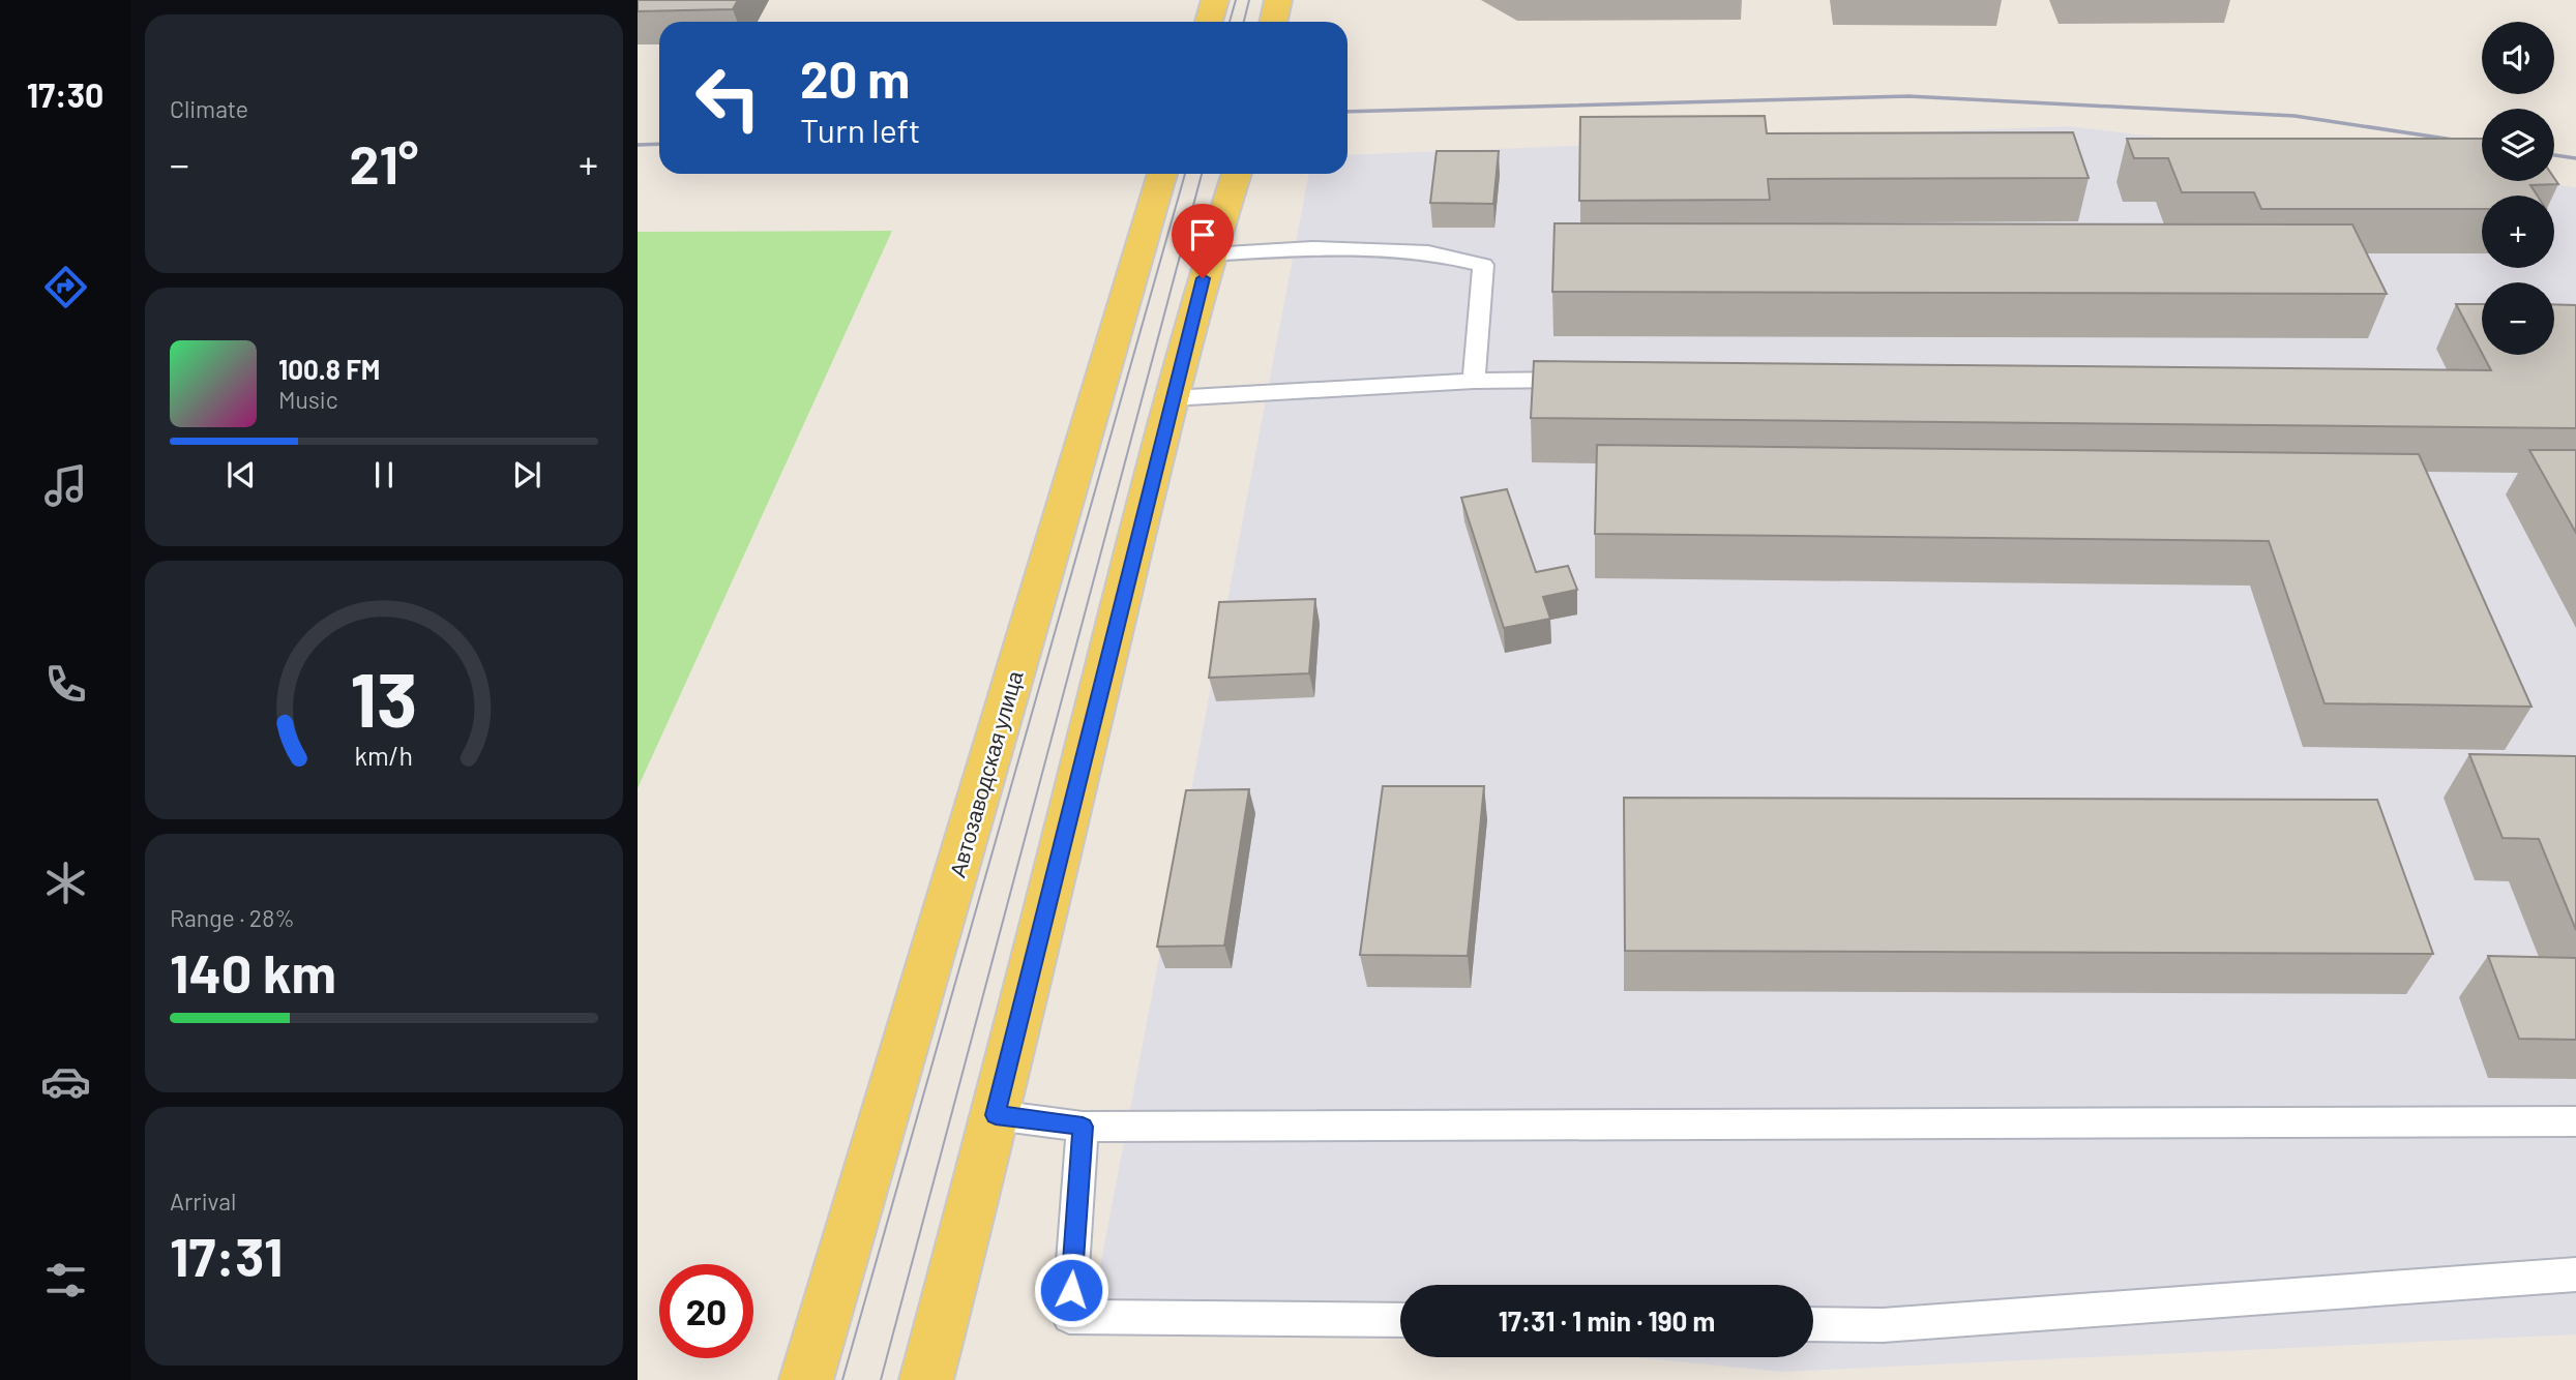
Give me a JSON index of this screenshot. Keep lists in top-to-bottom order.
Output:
{
  "streets": {
    "main road": ["Автозаводская улица"]
  },
  "page": {
    "tabs": "17:30",
    "tile": [
      "Climate",
      ["Range · 28%", "140 km"],
      ["Arrival", "17:31"]
    ],
    "map_buttons": ["+", "−"],
    "turn": ["20 m", "Turn left"],
    "heat": ["−", "21°", "+"],
    "song": ["100.8 FM", "Music"],
    "limit": "20",
    "trip": "17:31 · 1 min · 190 m",
    "gauge": ["13", "km/h"]
  }
}
